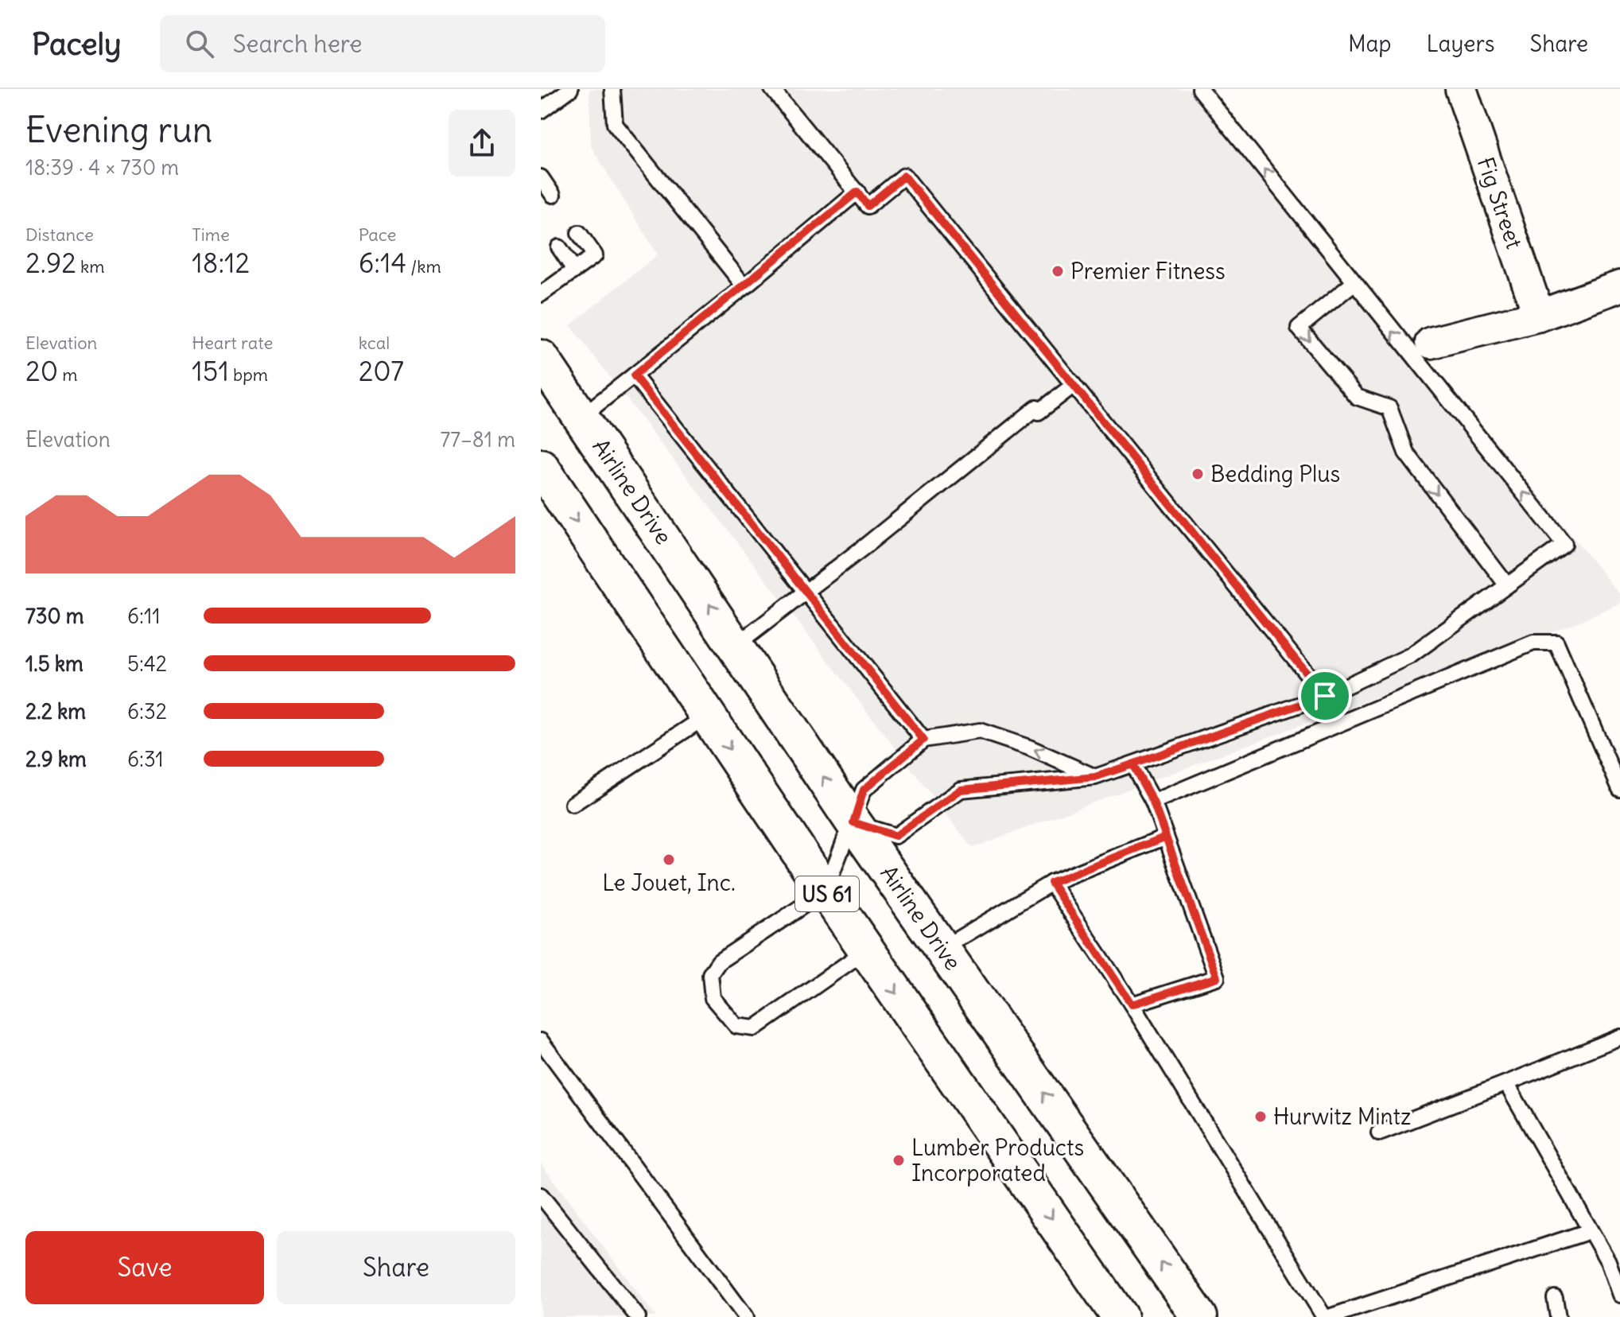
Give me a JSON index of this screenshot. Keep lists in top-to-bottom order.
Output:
{
  "streets": {
    "highway": ["Airline Drive", "US 61"],
    "street": ["Fig Street"]
  },
  "places": [
    "Premier Fitness",
    "Bedding Plus",
    "Le Jouet, Inc.",
    "Hurwitz Mintz",
    "Lumber Products Incorporated"
  ],
  "page": {
    "header": "Pacely",
    "search": "Search here",
    "nav": ["Map", "Layers", "Share"],
    "heading": ["Evening run", "18:39 · 4 × 730 m"],
    "stats": [
      ["Distance", "2.92 km"],
      ["Time", "18:12"],
      ["Pace", "6:14 /km"],
      ["Elevation", "20 m"],
      ["Heart rate", "151 bpm"],
      ["kcal", "207"]
    ],
    "chart": ["Elevation", "77–81 m"],
    "list": [
      {
        "name": "730 m",
        "note": "6:11"
      },
      {
        "name": "1.5 km",
        "note": "5:42"
      },
      {
        "name": "2.2 km",
        "note": "6:32"
      },
      {
        "name": "2.9 km",
        "note": "6:31"
      }
    ],
    "buttons": ["Save", "Share"]
  }
}
